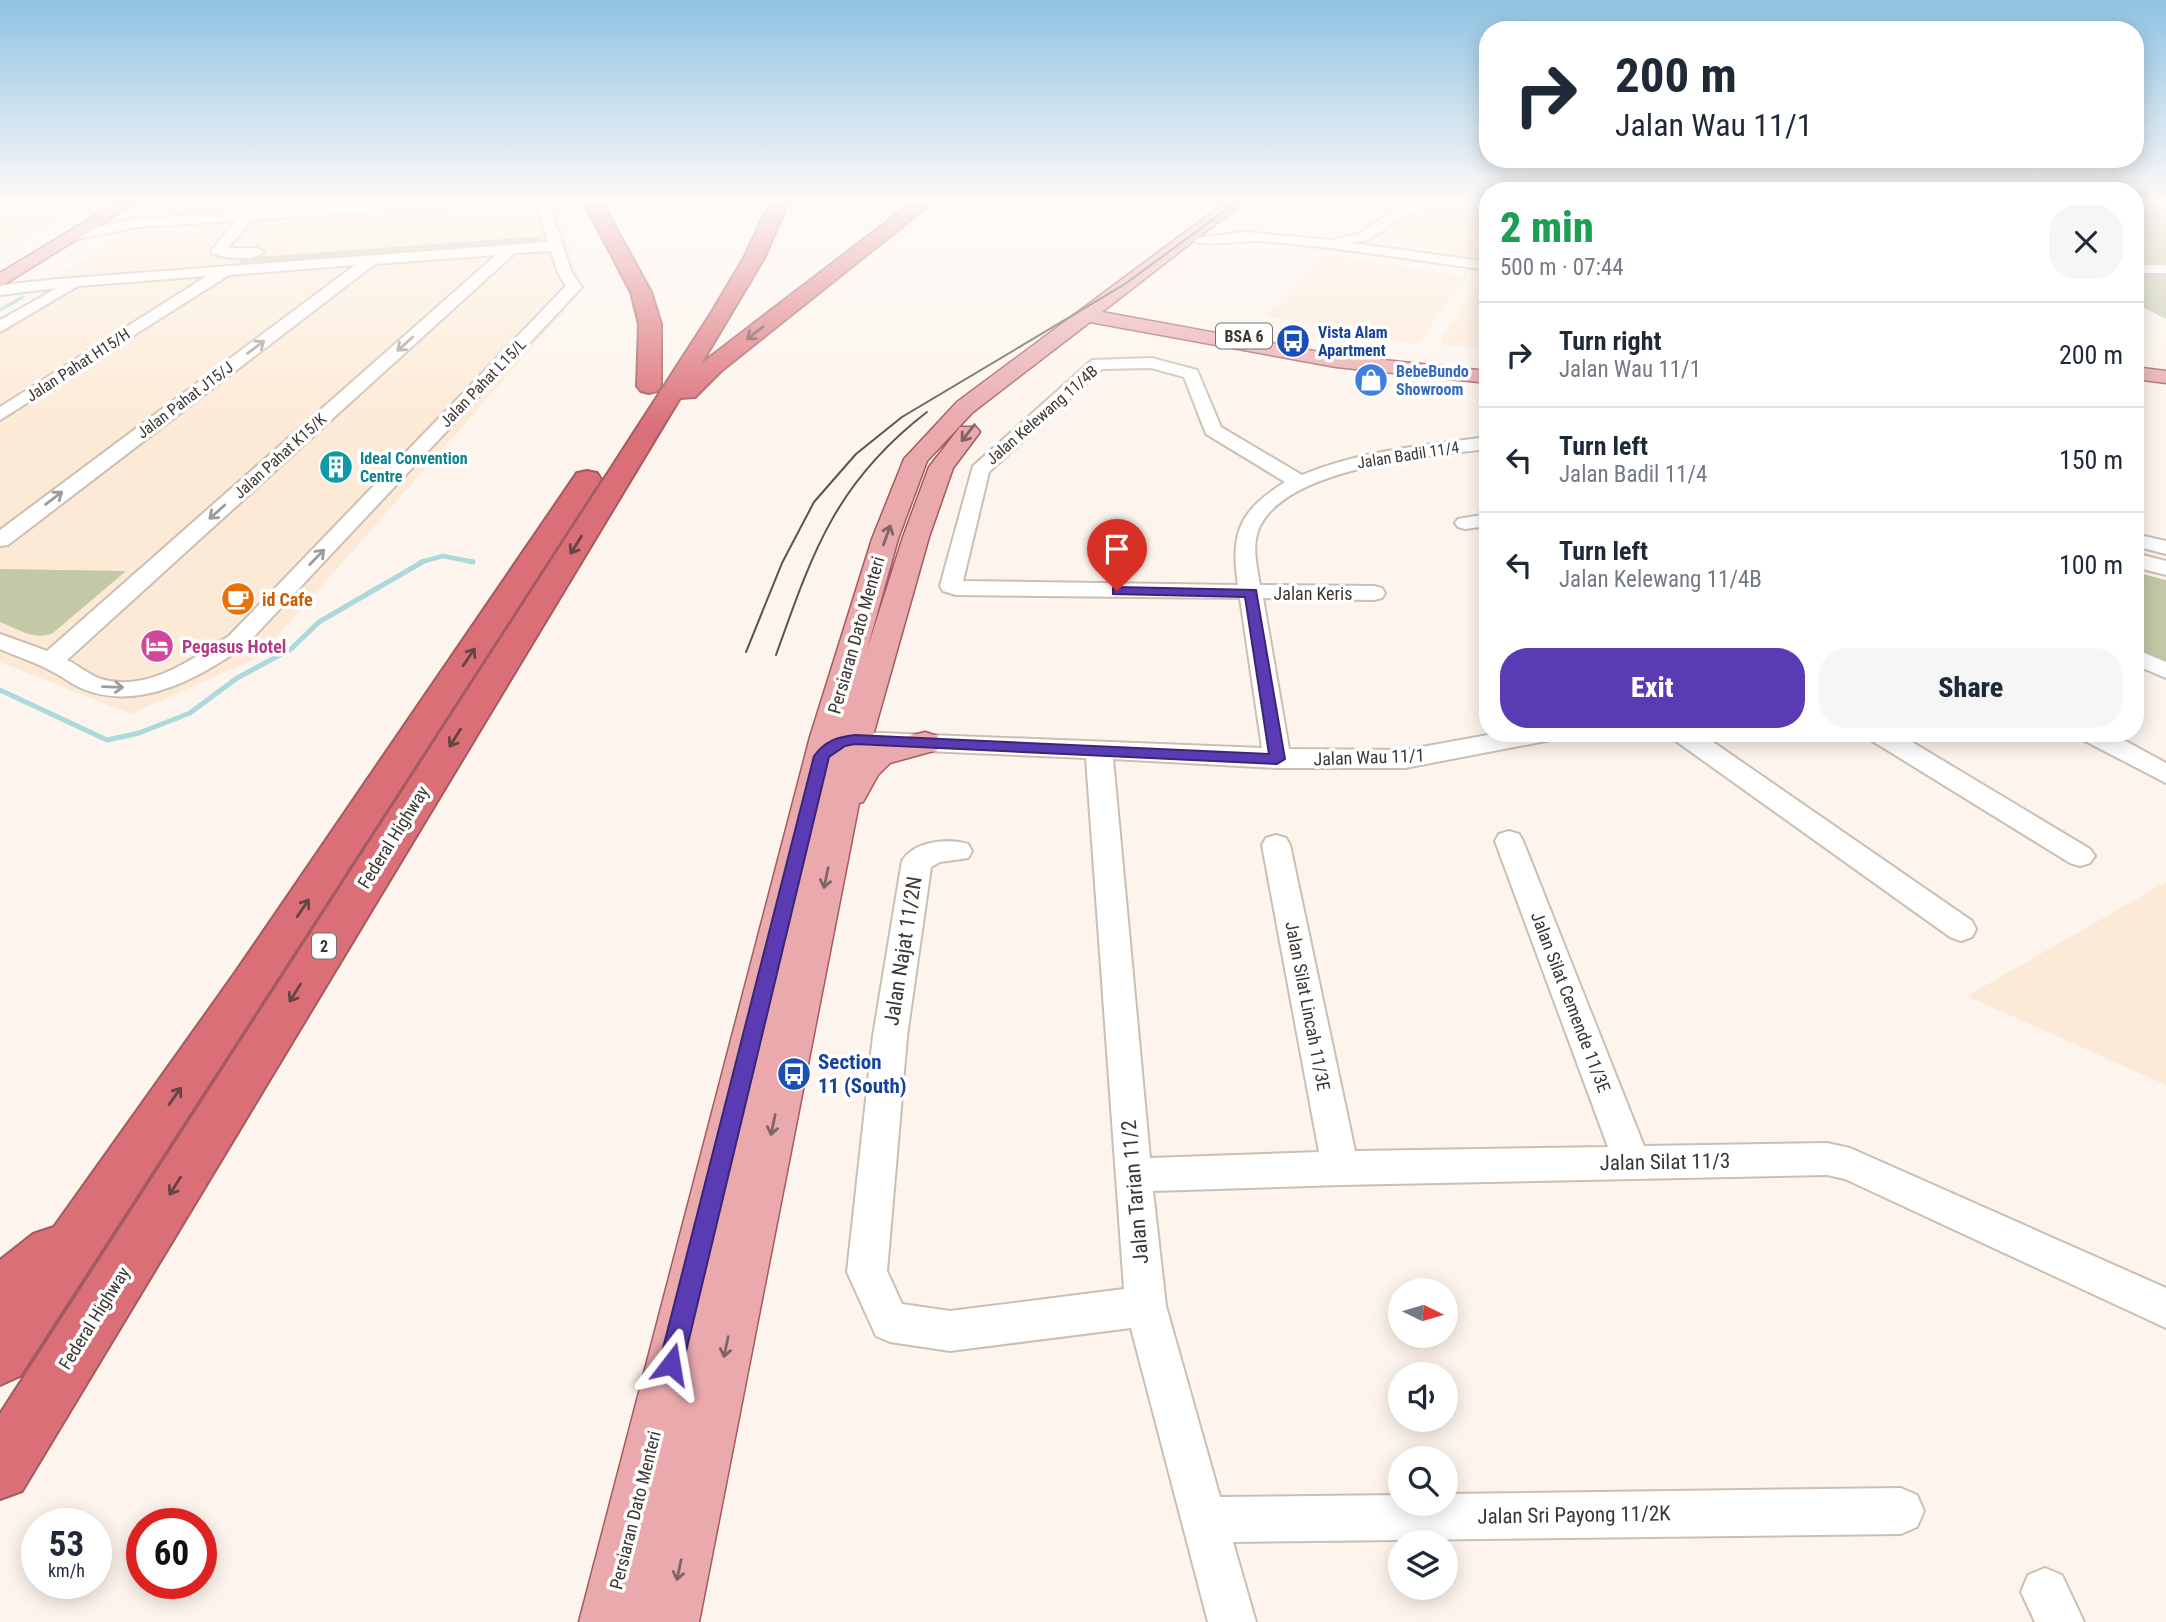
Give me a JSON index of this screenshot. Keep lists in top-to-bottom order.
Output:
{
  "streets": {
    "highway": ["Federal Highway", "2"],
    "main road": ["BSA 6", "Persiaran Dato Menteri"],
    "street": [
      "Jalan Pahat H15/H",
      "Jalan Pahat L15/L",
      "Jalan Pahat J15/J",
      "Jalan Kelewang 11/4B",
      "Jalan Badil 11/4",
      "Jalan Pahat K15/K",
      "Jalan Keris",
      "Jalan Wau 11/1",
      "Jalan Najat 11/2N",
      "Jalan Silat Cemende 11/3E",
      "Jalan Silat Lincah 11/3E",
      "Jalan Silat 11/3",
      "Jalan Tarian 11/2",
      "Jalan Sri Payong 11/2K"
    ]
  },
  "crossings": [
    ["BSA 6", "Persiaran Dato Menteri"],
    ["Jalan Pahat L15/L", "Jalan Pahat K15/K"],
    ["Jalan Kelewang 11/4B", "Jalan Badil 11/4"],
    ["Jalan Kelewang 11/4B", "Jalan Keris"],
    ["Jalan Badil 11/4", "Jalan Keris"],
    ["Jalan Badil 11/4", "Jalan Wau 11/1"],
    ["Persiaran Dato Menteri", "Jalan Wau 11/1"],
    ["Jalan Wau 11/1", "Jalan Tarian 11/2"],
    ["Jalan Najat 11/2N", "Jalan Tarian 11/2"],
    ["Jalan Silat Cemende 11/3E", "Jalan Silat 11/3"],
    ["Jalan Silat Lincah 11/3E", "Jalan Silat 11/3"],
    ["Jalan Silat 11/3", "Jalan Tarian 11/2"],
    ["Jalan Tarian 11/2", "Jalan Sri Payong 11/2K"]
  ],
  "one_way": ["Jalan Pahat L15/L", "Jalan Pahat J15/J", "Jalan Pahat K15/K"],
  "places": {
    "bus stop": ["Vista Alam Apartment", "Section 11 (South)"],
    "shop": ["BebeBundo Showroom"],
    "building": ["Ideal Convention Centre"],
    "cafe": ["id Cafe"],
    "hotel": ["Pegasus Hotel"]
  },
  "north": "right",
  "page": {
    "turn": ["200 m", "Jalan Wau 11/1"],
    "heading": ["2 min", "500 m · 07:44"],
    "list": [
      {
        "name": "Turn right",
        "note": "Jalan Wau 11/1",
        "value": "200 m"
      },
      {
        "name": "Turn left",
        "note": "Jalan Badil 11/4",
        "value": "150 m"
      },
      {
        "name": "Turn left",
        "note": "Jalan Kelewang 11/4B",
        "value": "100 m"
      }
    ],
    "buttons": ["Exit", "Share"],
    "speed": "53 km/h",
    "limit": "60"
  }
}
